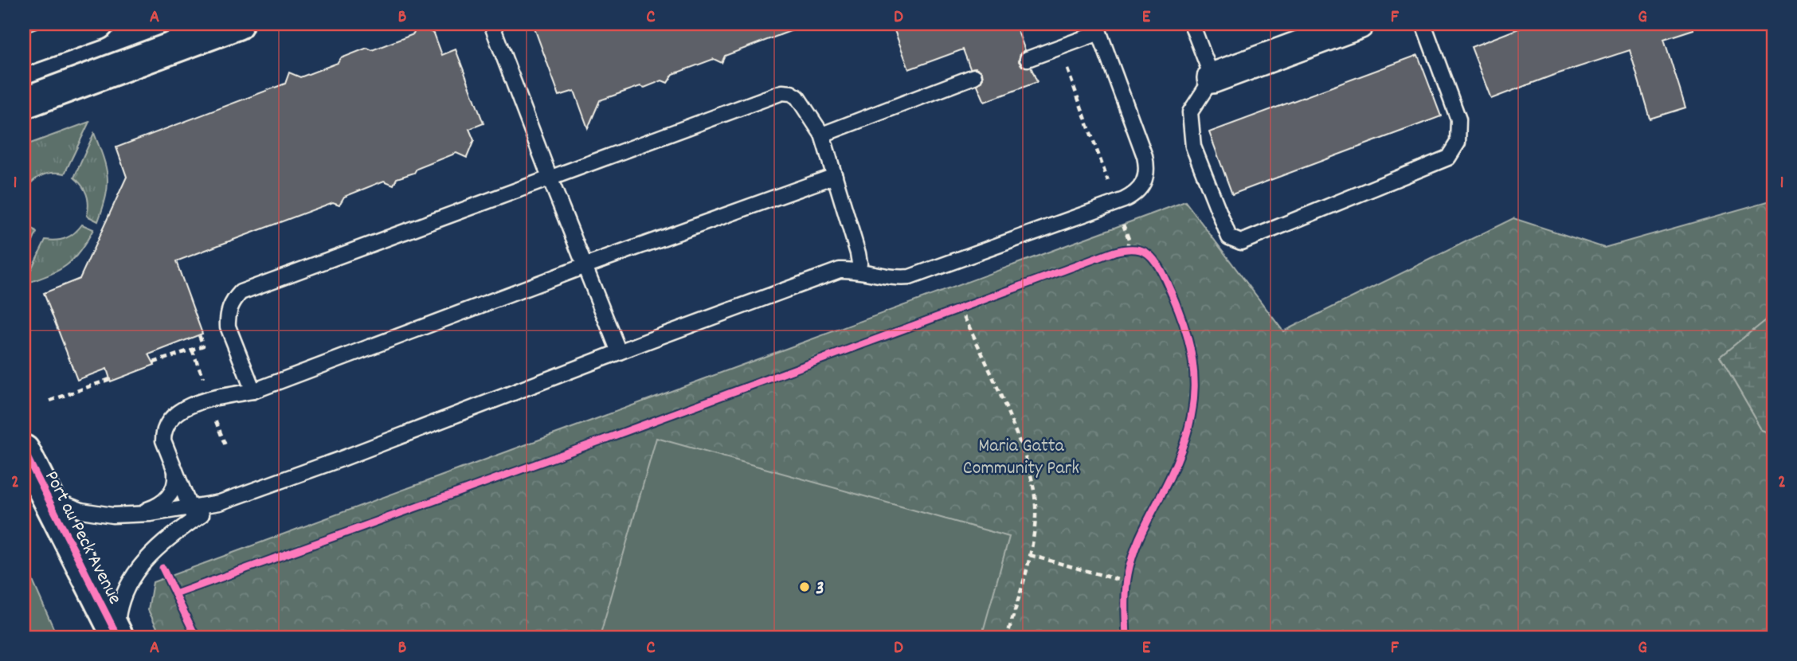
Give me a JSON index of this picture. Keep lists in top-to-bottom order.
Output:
{
  "streets": {
    "main road": ["Port au Peck Avenue"]
  },
  "parks": ["Maria Gatta Community Park"],
  "places": ["3"],
  "grid": {
    "columns": [
      "A",
      "B",
      "C",
      "D",
      "E",
      "F",
      "G"
    ],
    "rows": ["1", "2"]
  }
}
